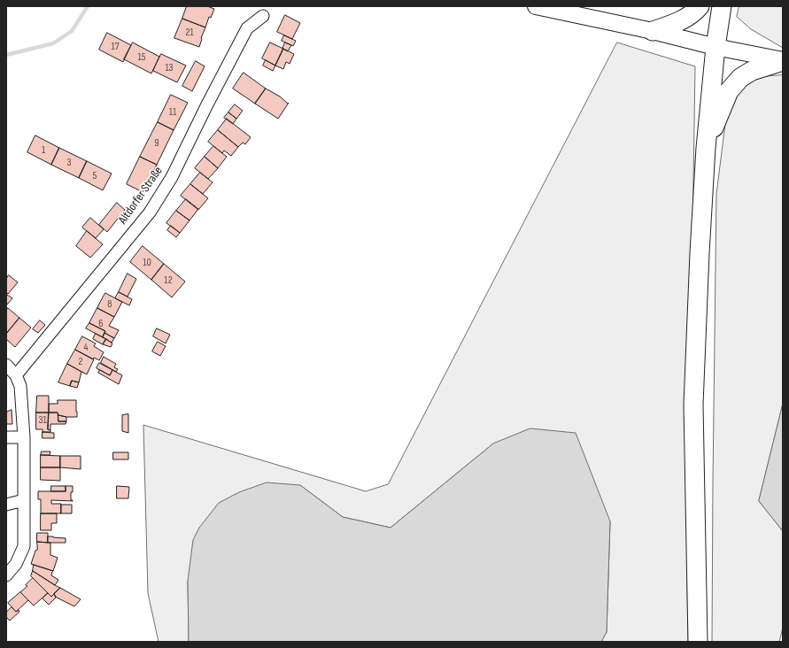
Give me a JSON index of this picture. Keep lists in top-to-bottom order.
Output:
{
  "streets": {
    "street": ["Altdorfer Straße"]
  },
  "house_numbers": [
    "21",
    "17",
    "15",
    "13",
    "11",
    "9",
    "1",
    "3",
    "5",
    "10",
    "12",
    "8",
    "6",
    "4",
    "2",
    "31"
  ]
}
